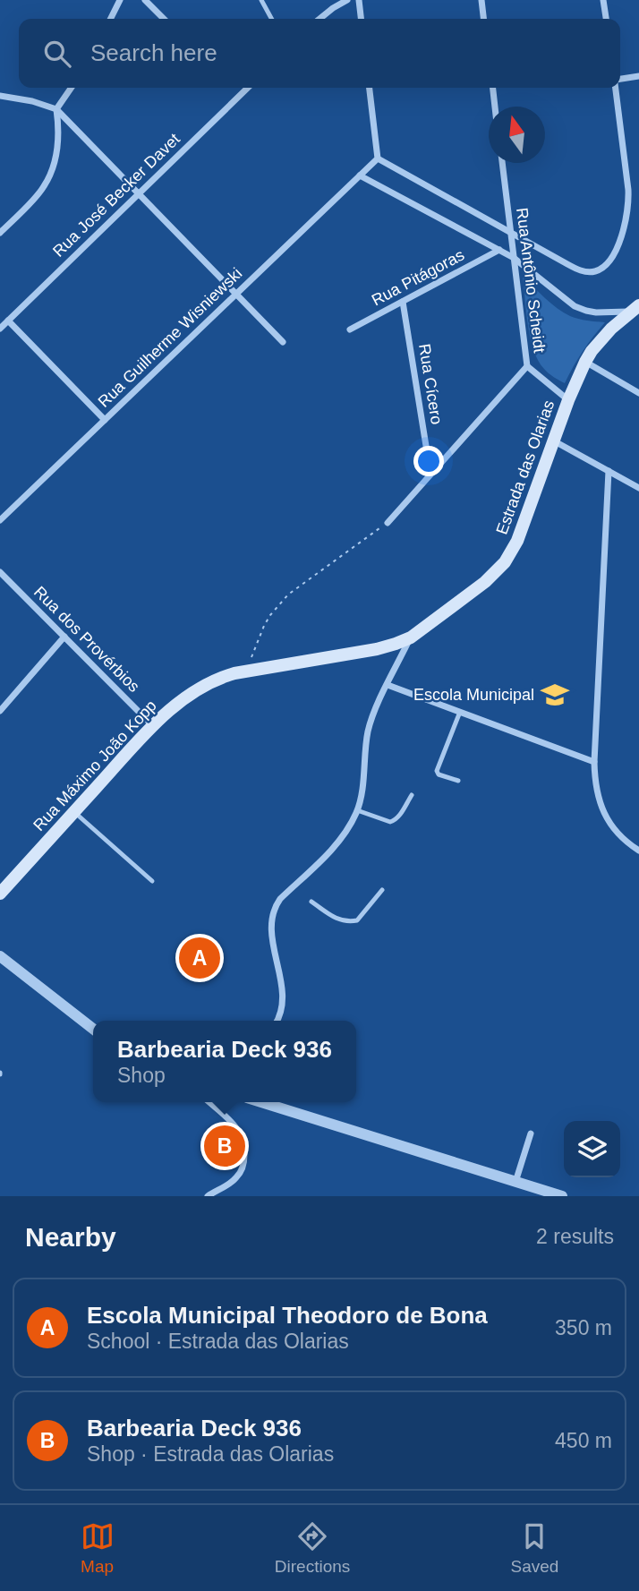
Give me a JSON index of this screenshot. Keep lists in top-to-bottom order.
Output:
{
  "streets": {
    "main road": ["Estrada das Olarias", "Rua Máximo João Kopp"],
    "street": [
      "Rua José Becker Davet",
      "Rua Pitágoras",
      "Rua Antônio Scheidt",
      "Rua Guilherme Wisniewski",
      "Rua Cícero",
      "Rua dos Provérbios"
    ]
  },
  "crossings": [
    ["Rua Pitágoras", "Rua Cícero"],
    ["Rua Antônio Scheidt", "Rua Cícero"],
    ["Estrada das Olarias", "Rua Máximo João Kopp"],
    ["Rua dos Provérbios", "Rua Máximo João Kopp"]
  ],
  "places": {
    "school or university": ["Escola Municipal"]
  },
  "north": "top",
  "page": {
    "search": "Search here",
    "pins": ["A", "B"],
    "popup": ["Barbearia Deck 936", "Shop"],
    "heading": ["Nearby", "2 results"],
    "list": [
      {
        "mark": "A",
        "name": "Escola Municipal Theodoro de Bona",
        "note": "School · Estrada das Olarias",
        "value": "350 m"
      },
      {
        "mark": "B",
        "name": "Barbearia Deck 936",
        "note": "Shop · Estrada das Olarias",
        "value": "450 m"
      }
    ],
    "nav": ["Map", "Directions", "Saved"]
  }
}
